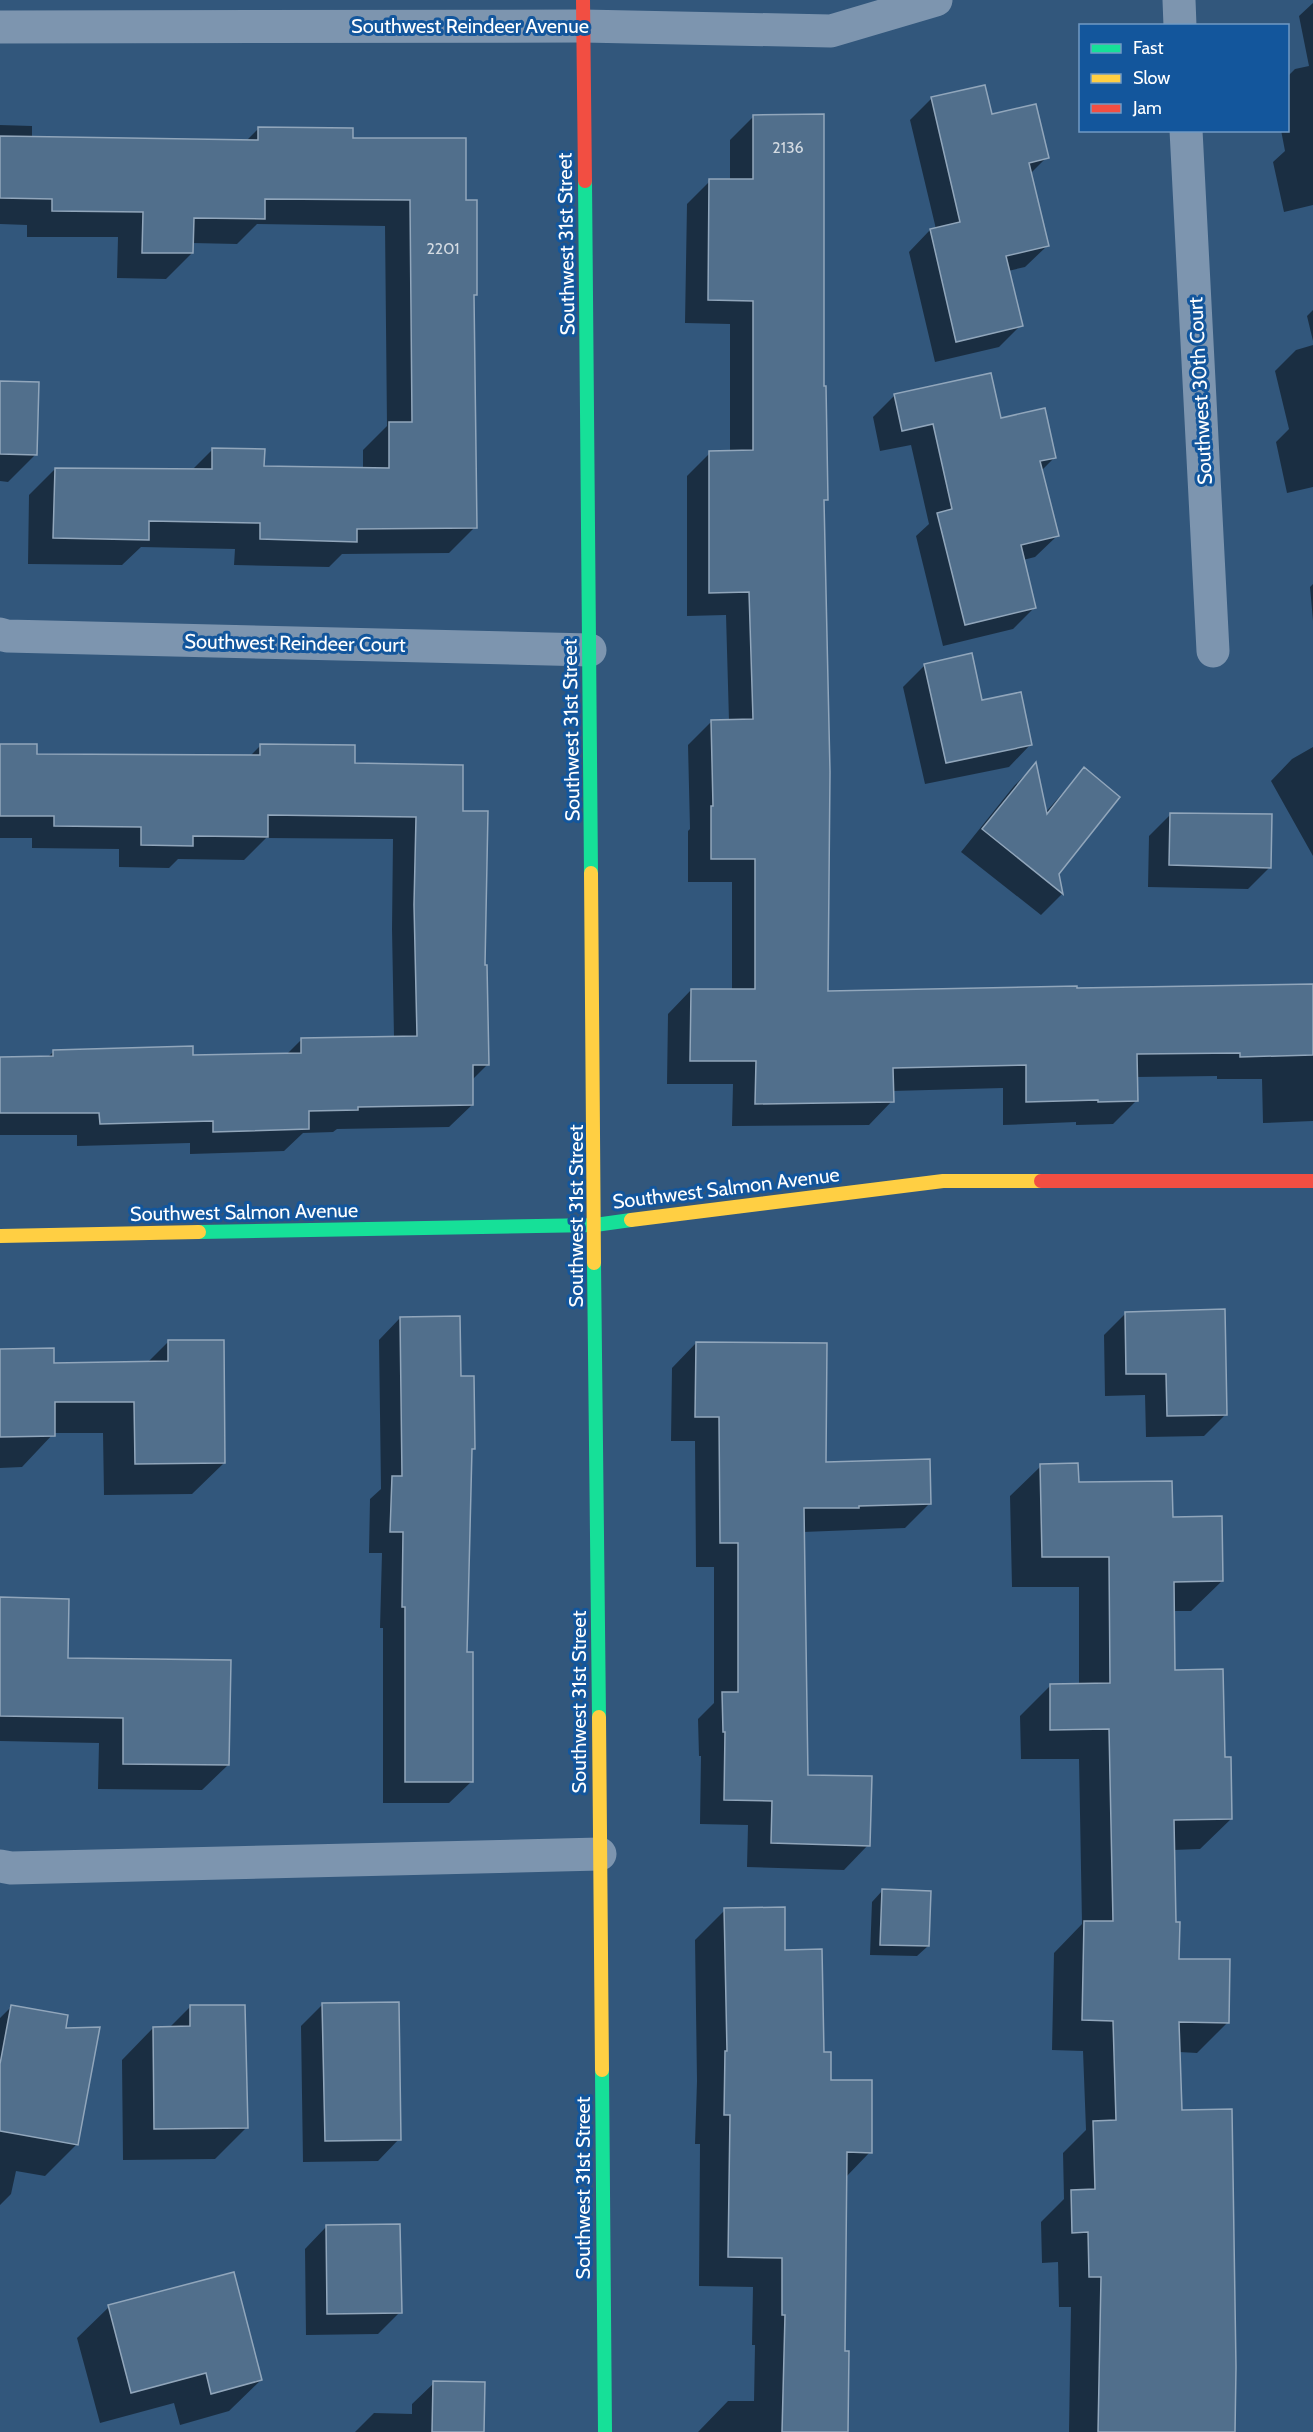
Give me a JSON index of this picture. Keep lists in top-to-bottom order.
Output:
{
  "streets": {
    "street": [
      "Southwest Reindeer Avenue",
      "Southwest 31st Street",
      "Southwest 30th Court",
      "Southwest Reindeer Court",
      "Southwest Salmon Avenue"
    ]
  },
  "crossings": [
    ["Southwest Reindeer Avenue", "Southwest 31st Street"],
    ["Southwest 31st Street", "Southwest Reindeer Court"],
    ["Southwest 31st Street", "Southwest Salmon Avenue"]
  ],
  "house_numbers": ["2136", "2201"],
  "legend": ["Fast", "Slow", "Jam"]
}
